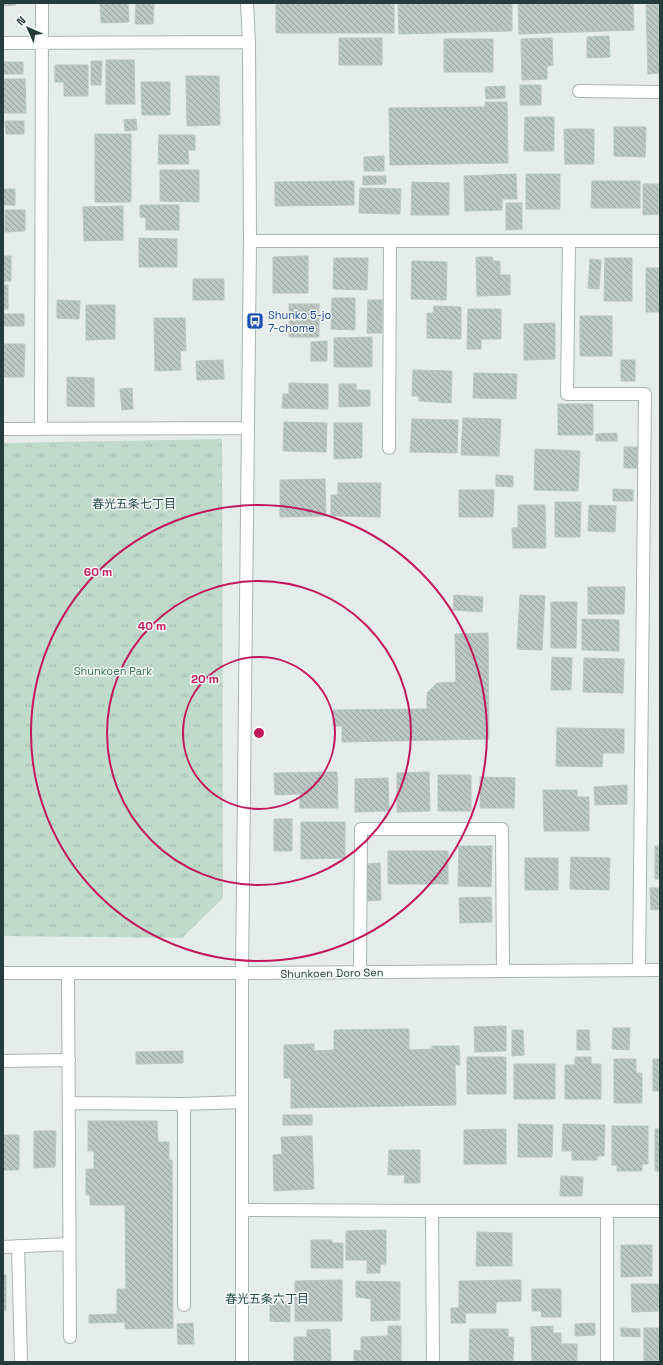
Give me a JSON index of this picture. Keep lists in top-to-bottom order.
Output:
{
  "streets": {
    "street": ["Shunkoen Doro Sen"]
  },
  "districts": ["春光五条七丁目", "春光五条六丁目"],
  "parks": ["Shunkoen Park"],
  "places": {
    "bus stop": ["Shunko 5-jo 7-chome"]
  },
  "north": "top left",
  "rings": ["60 m", "40 m", "20 m"]
}
